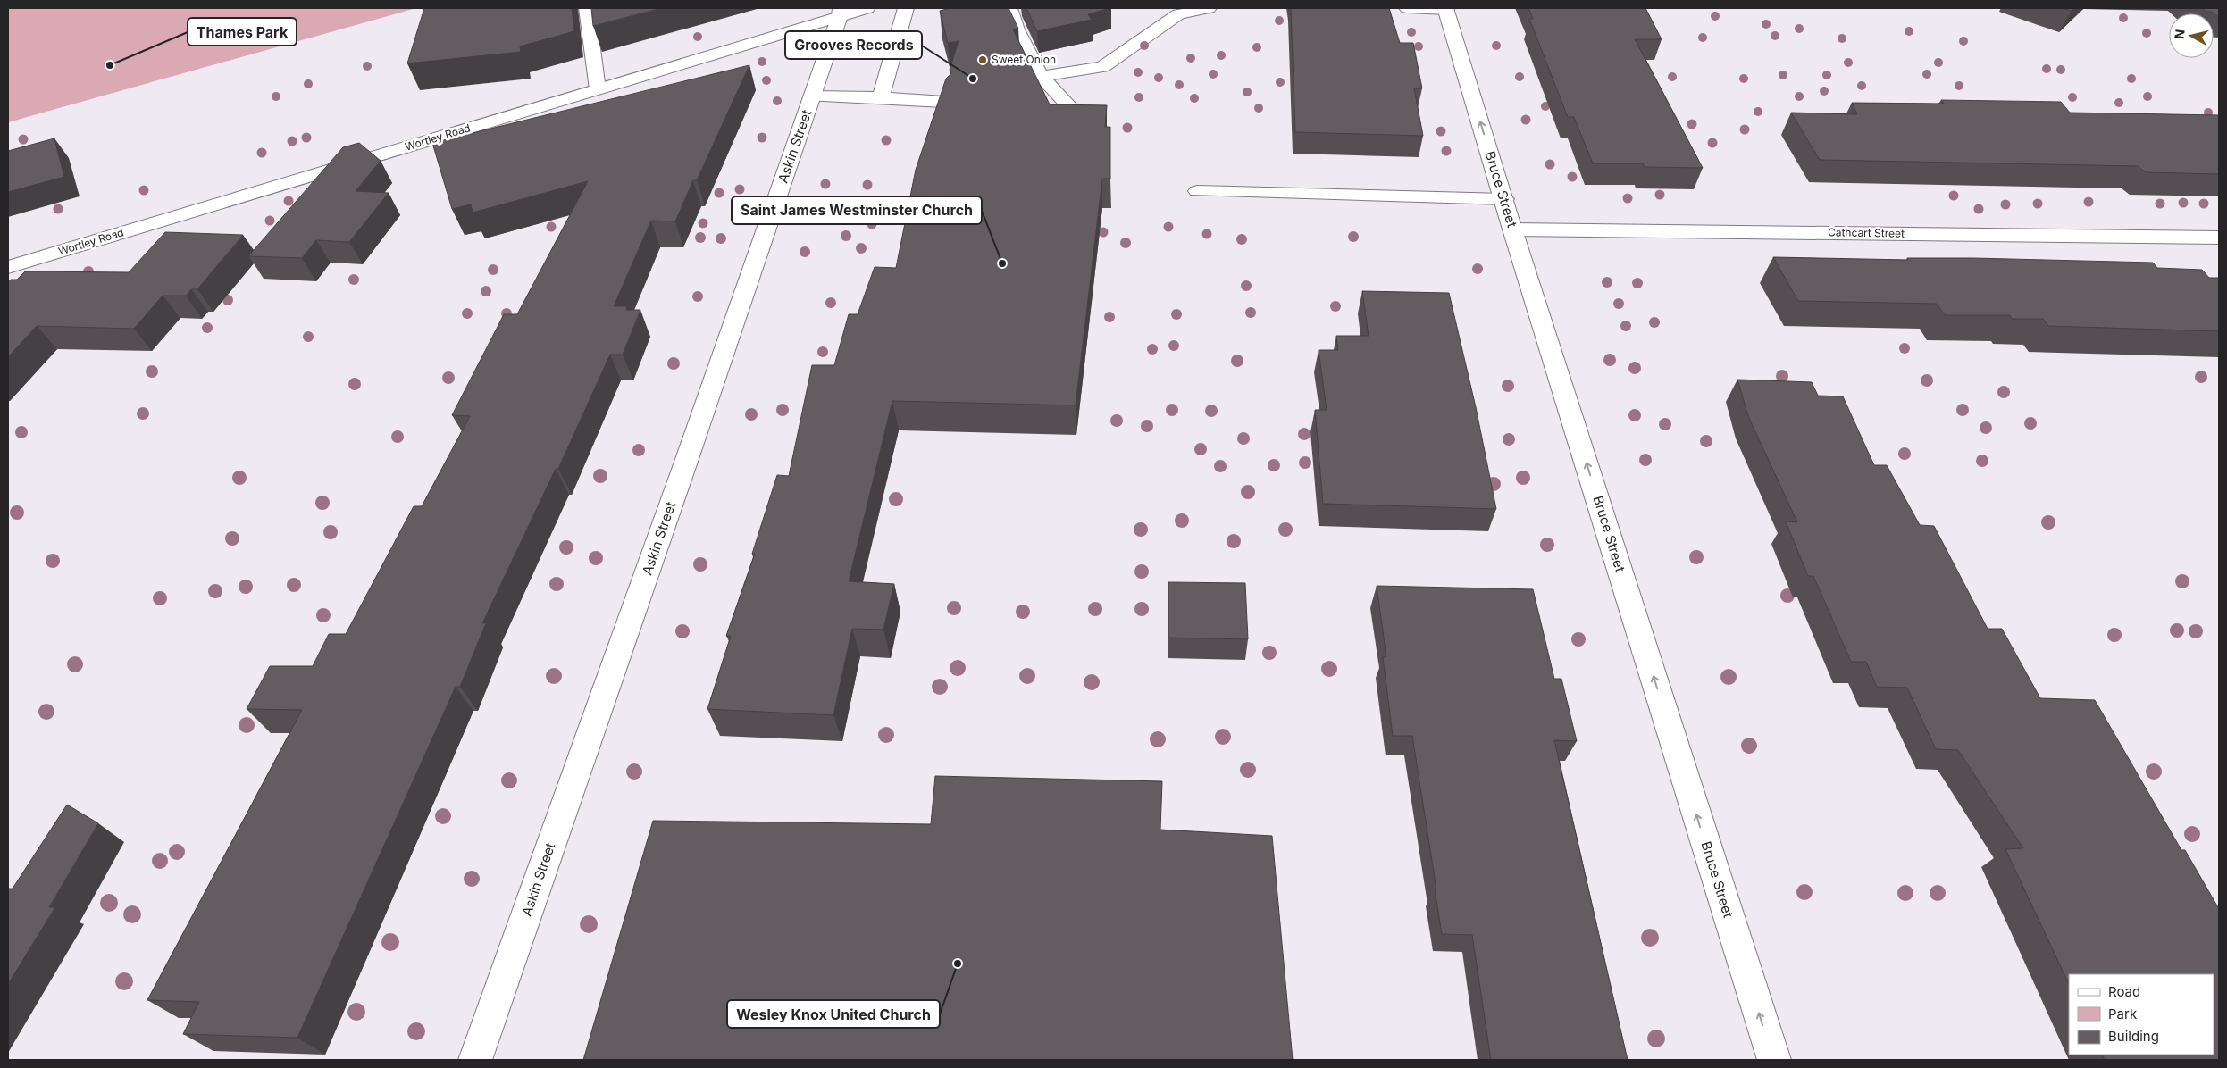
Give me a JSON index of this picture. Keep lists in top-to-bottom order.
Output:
{
  "streets": {
    "street": [
      "Wortley Road",
      "Askin Street",
      "Bruce Street",
      "Cathcart Street"
    ]
  },
  "crossings": [
    ["Wortley Road", "Askin Street"],
    ["Bruce Street", "Cathcart Street"]
  ],
  "one_way": ["Bruce Street"],
  "places": [
    "Sweet Onion",
    "Thames Park",
    "Grooves Records",
    "Saint James Westminster Church",
    "Wesley Knox United Church"
  ],
  "legend": ["Road", "Park", "Building"],
  "north": "left"
}
